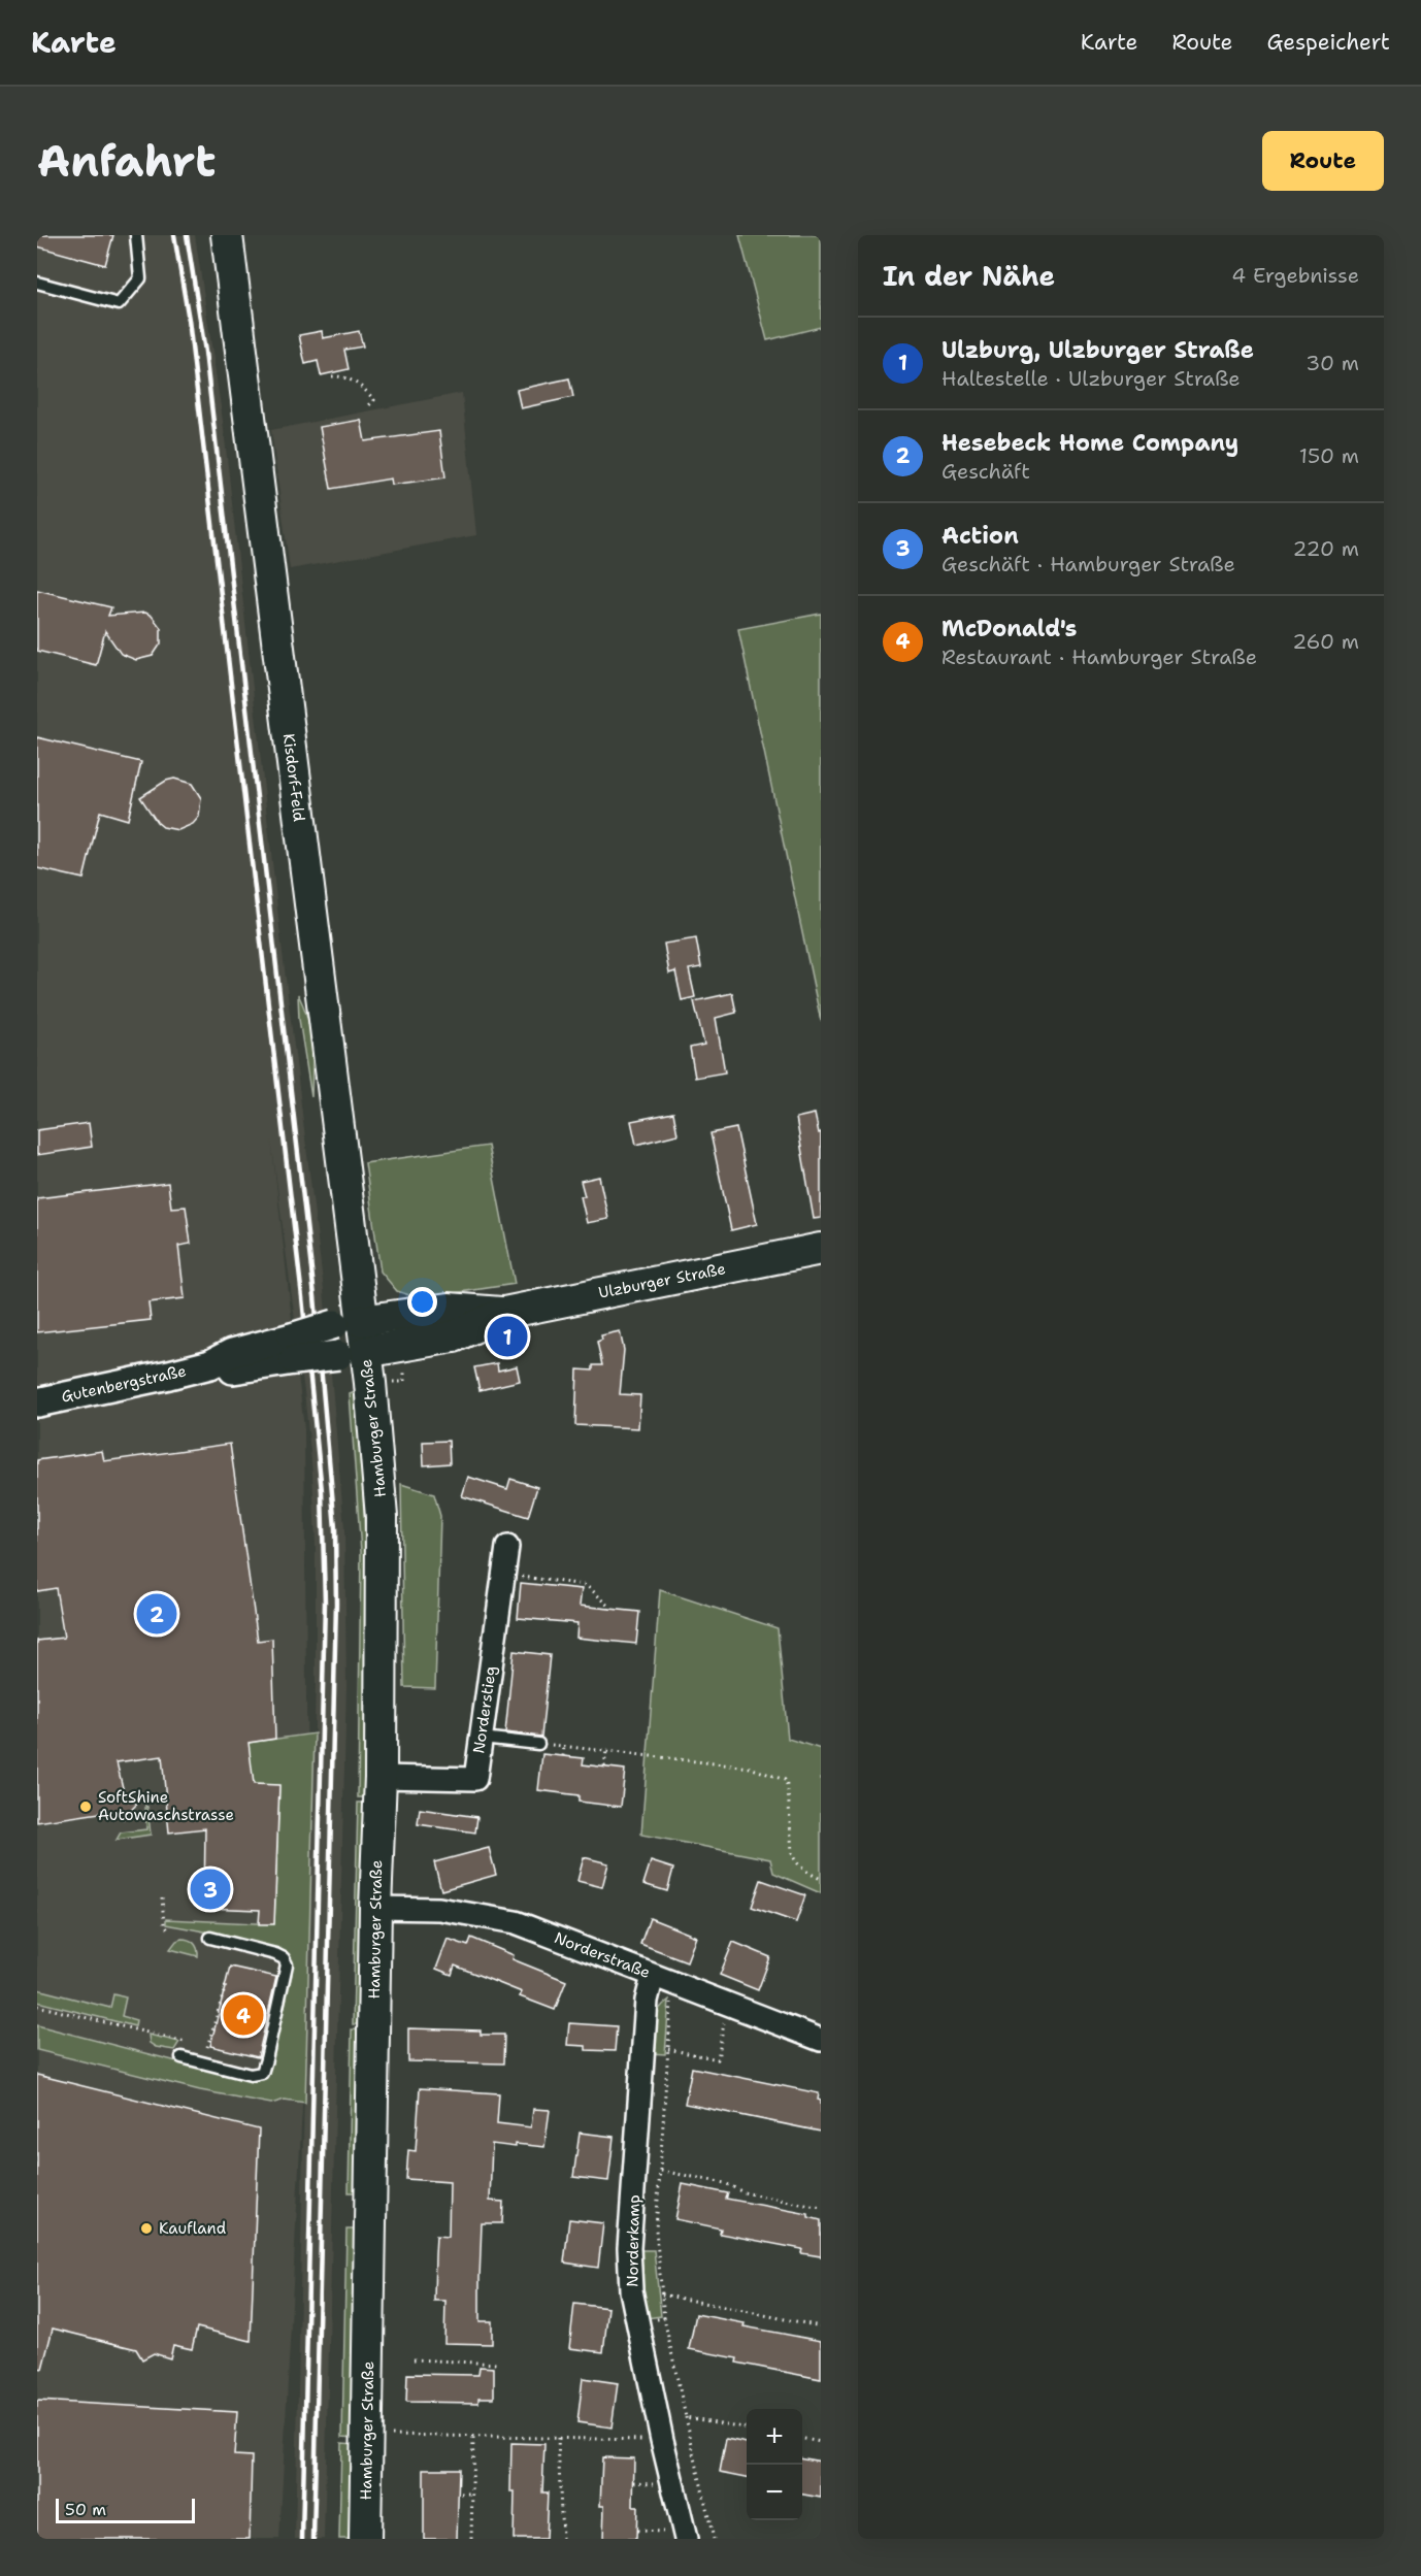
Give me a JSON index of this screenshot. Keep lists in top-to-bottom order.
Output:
{
  "streets": {
    "main road": ["Kisdorf-Feld", "Ulzburger Straße", "Hamburger Straße"],
    "street": [
      "Gutenbergstraße",
      "Norderstieg",
      "Norderstraße",
      "Norderkamp"
    ]
  },
  "crossings": [
    ["Kisdorf-Feld", "Ulzburger Straße"],
    ["Kisdorf-Feld", "Gutenbergstraße"],
    ["Kisdorf-Feld", "Hamburger Straße"],
    ["Ulzburger Straße", "Gutenbergstraße"],
    ["Ulzburger Straße", "Hamburger Straße"],
    ["Gutenbergstraße", "Hamburger Straße"],
    ["Hamburger Straße", "Norderstieg"],
    ["Hamburger Straße", "Norderstraße"],
    ["Norderstraße", "Norderkamp"]
  ],
  "places": ["SoftShine Autowaschstrasse", "Kaufland"],
  "scale_bar": "50 m",
  "page": {
    "header": "Karte",
    "nav": ["Karte", "Route", "Gespeichert"],
    "buttons": "Route",
    "title": "Anfahrt",
    "heading": ["In der Nähe", "4 Ergebnisse"],
    "list": [
      {
        "mark": "1",
        "name": "Ulzburg, Ulzburger Straße",
        "note": "Haltestelle · Ulzburger Straße",
        "value": "30 m"
      },
      {
        "mark": "2",
        "name": "Hesebeck Home Company",
        "note": "Geschäft",
        "value": "150 m"
      },
      {
        "mark": "3",
        "name": "Action",
        "note": "Geschäft · Hamburger Straße",
        "value": "220 m"
      },
      {
        "mark": "4",
        "name": "McDonald's",
        "note": "Restaurant · Hamburger Straße",
        "value": "260 m"
      }
    ],
    "pins": [
      "1",
      "2",
      "3",
      "4"
    ],
    "map_buttons": ["+", "−"],
    "scale": "50 m"
  }
}
